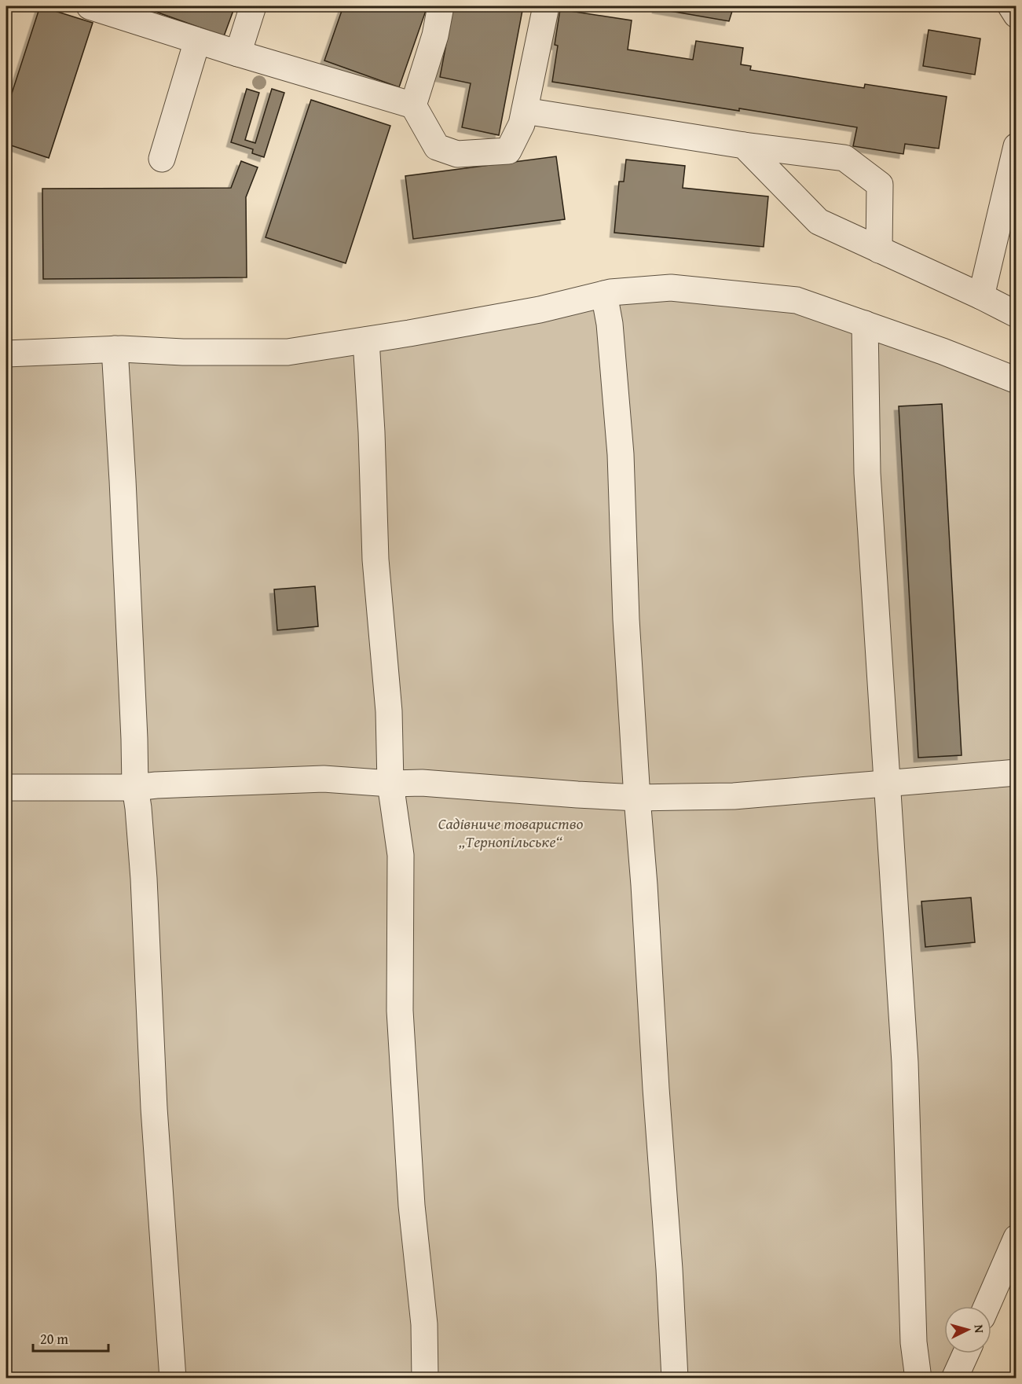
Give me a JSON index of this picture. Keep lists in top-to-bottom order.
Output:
{
  "parks": ["Садівниче товариство „Тернопільське“"],
  "scale_bar": "20 m",
  "north": "right"
}
